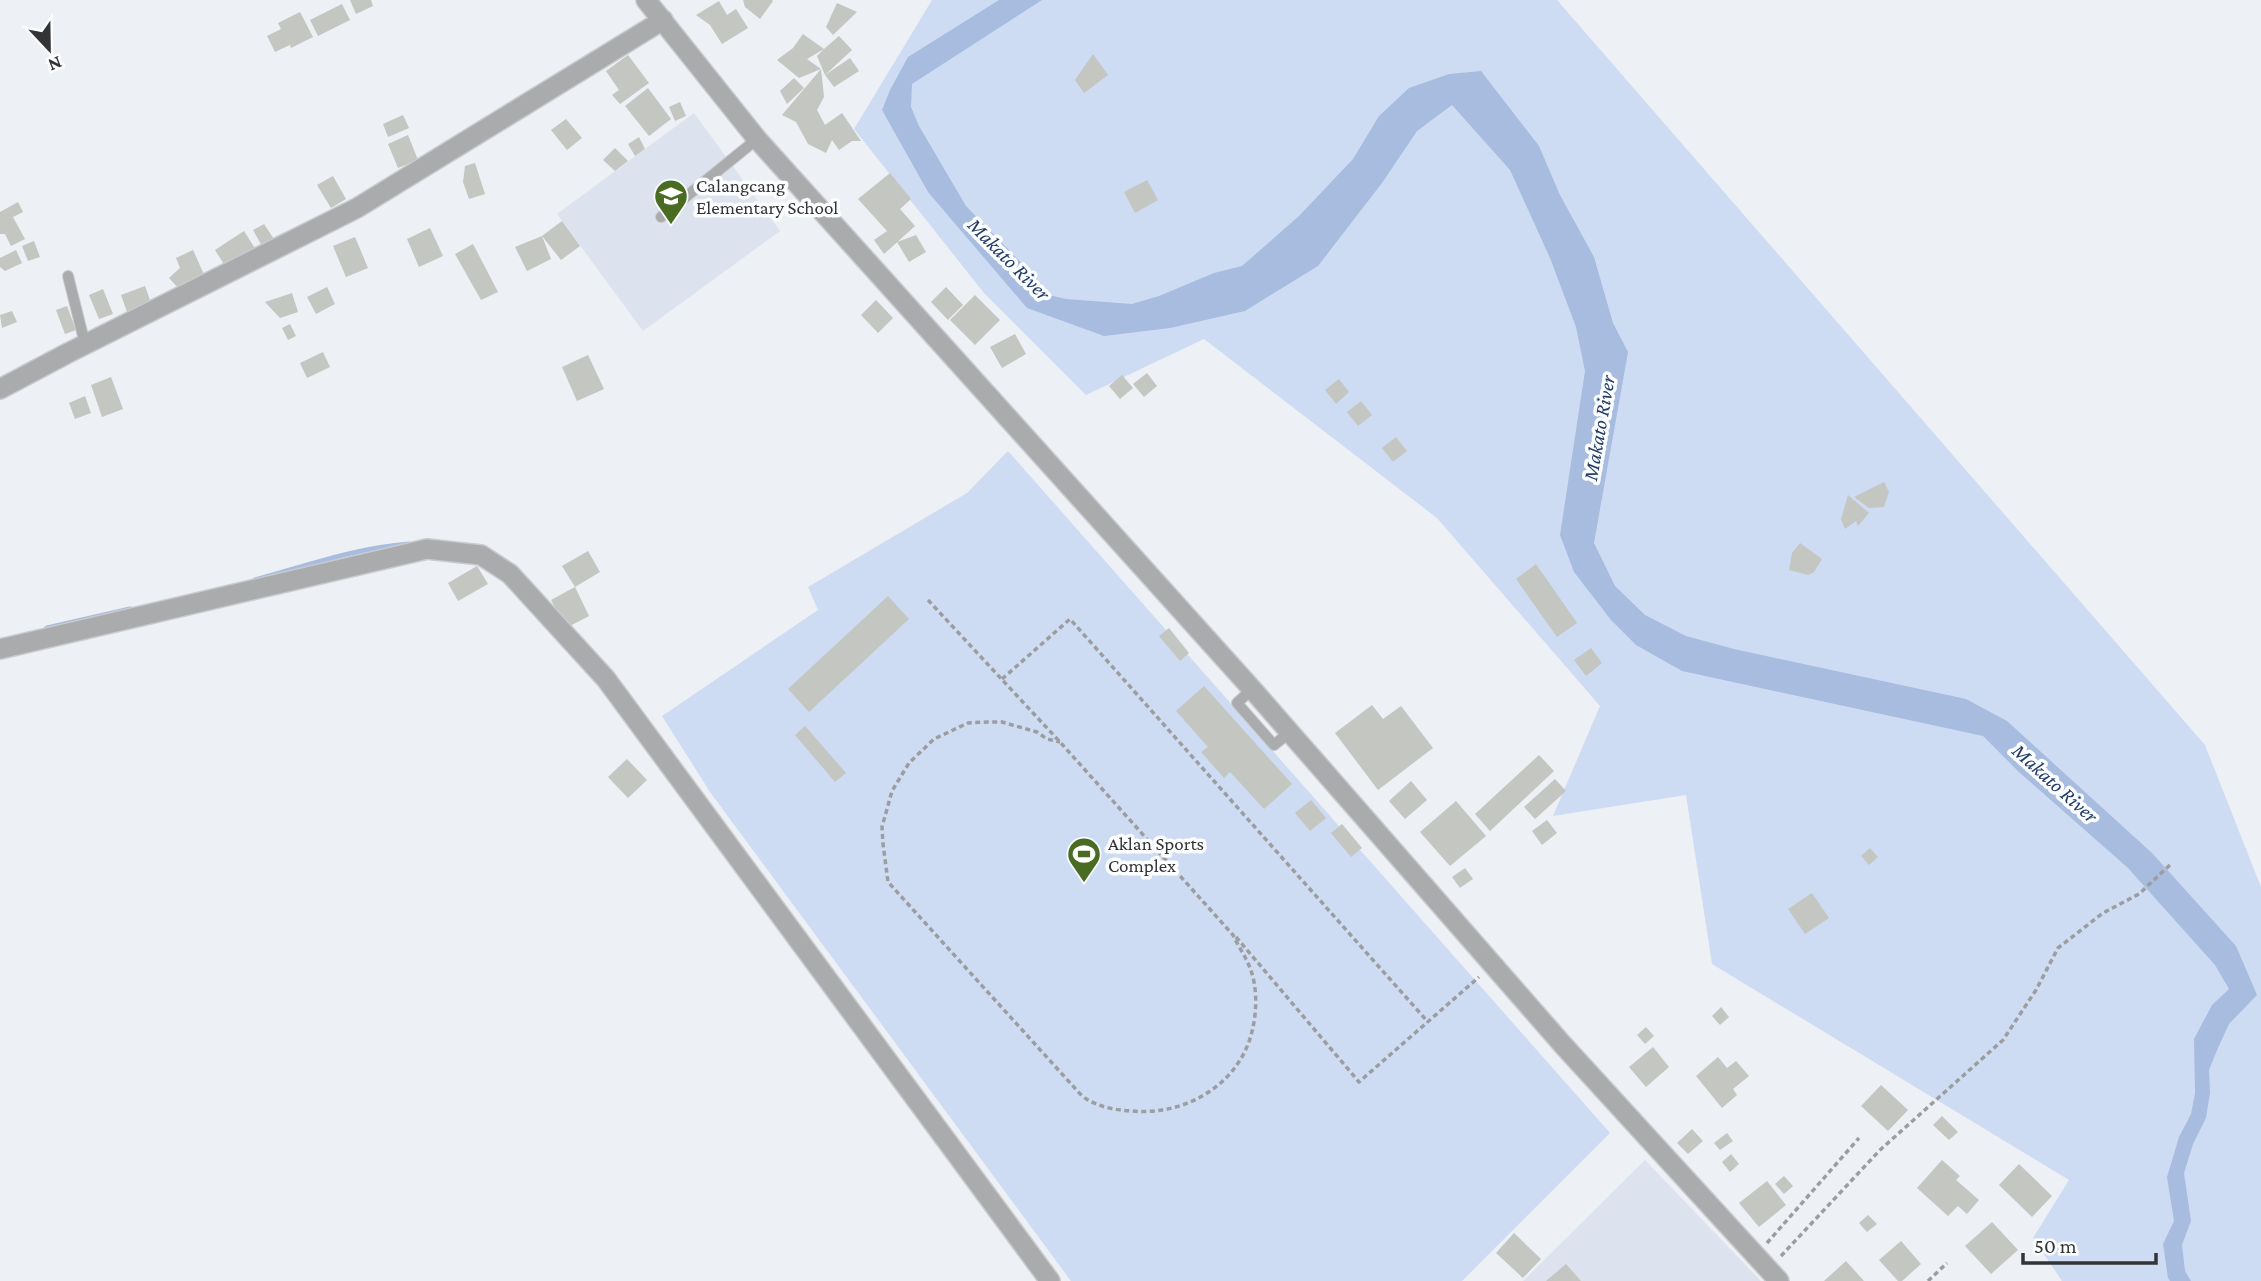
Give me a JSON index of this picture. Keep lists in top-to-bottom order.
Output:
{
  "water": ["Makato River"],
  "places": {
    "school or university": ["Calangcang Elementary School"],
    "sports": ["Aklan Sports Complex"]
  },
  "scale_bar": "50 m",
  "north": "bottom"
}
